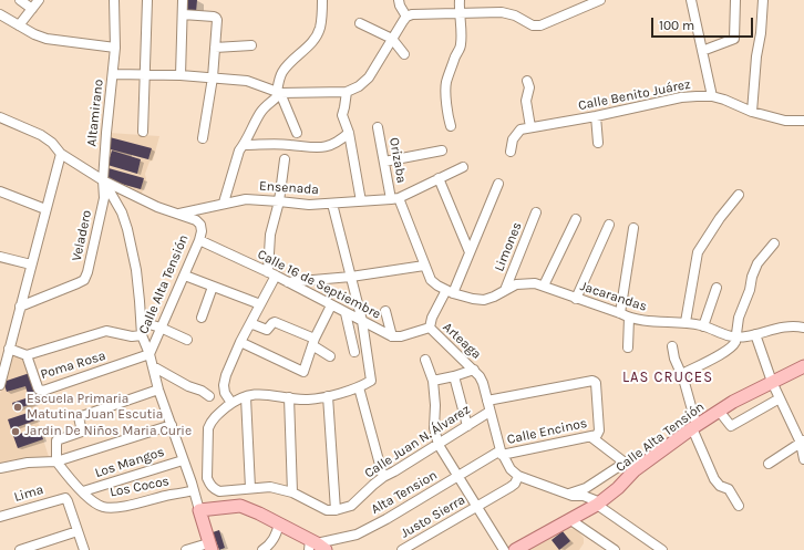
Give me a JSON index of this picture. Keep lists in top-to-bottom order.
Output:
{
  "streets": {
    "main road": ["Calle Alta Tensión"],
    "street": [
      "Calle Benito Juárez",
      "Altamirano",
      "Orizaba",
      "Ensenada",
      "Veladero",
      "Limones",
      "Calle 16 de Septiembre",
      "Jacarandas",
      "Arteaga",
      "Poma Rosa",
      "Calle Encinos",
      "Calle Juan N. Álvarez",
      "Los Mangos",
      "Los Cocos",
      "Alta Tension",
      "Lima",
      "Justo Sierra"
    ]
  },
  "crossings": [
    ["Altamirano", "Veladero"],
    ["Orizaba", "Ensenada"],
    ["Orizaba", "Jacarandas"],
    ["Orizaba", "Arteaga"],
    ["Ensenada", "Calle Alta Tensión"],
    ["Limones", "Jacarandas"],
    ["Calle Alta Tensión", "Calle 16 de Septiembre"],
    ["Calle Alta Tensión", "Poma Rosa"],
    ["Jacarandas", "Arteaga"],
    ["Arteaga", "Calle Encinos"],
    ["Arteaga", "Calle Juan N. Álvarez"],
    ["Arteaga", "Alta Tension"],
    ["Arteaga", "Justo Sierra"],
    ["Calle Encinos", "Alta Tension"],
    ["Los Mangos", "Los Cocos"]
  ],
  "districts": ["LAS CRUCES"],
  "places": ["Escuela Primaria Matutina Juan Escutia", "Jardin De Niños Maria Curie"],
  "scale_bar": "100 m"
}
